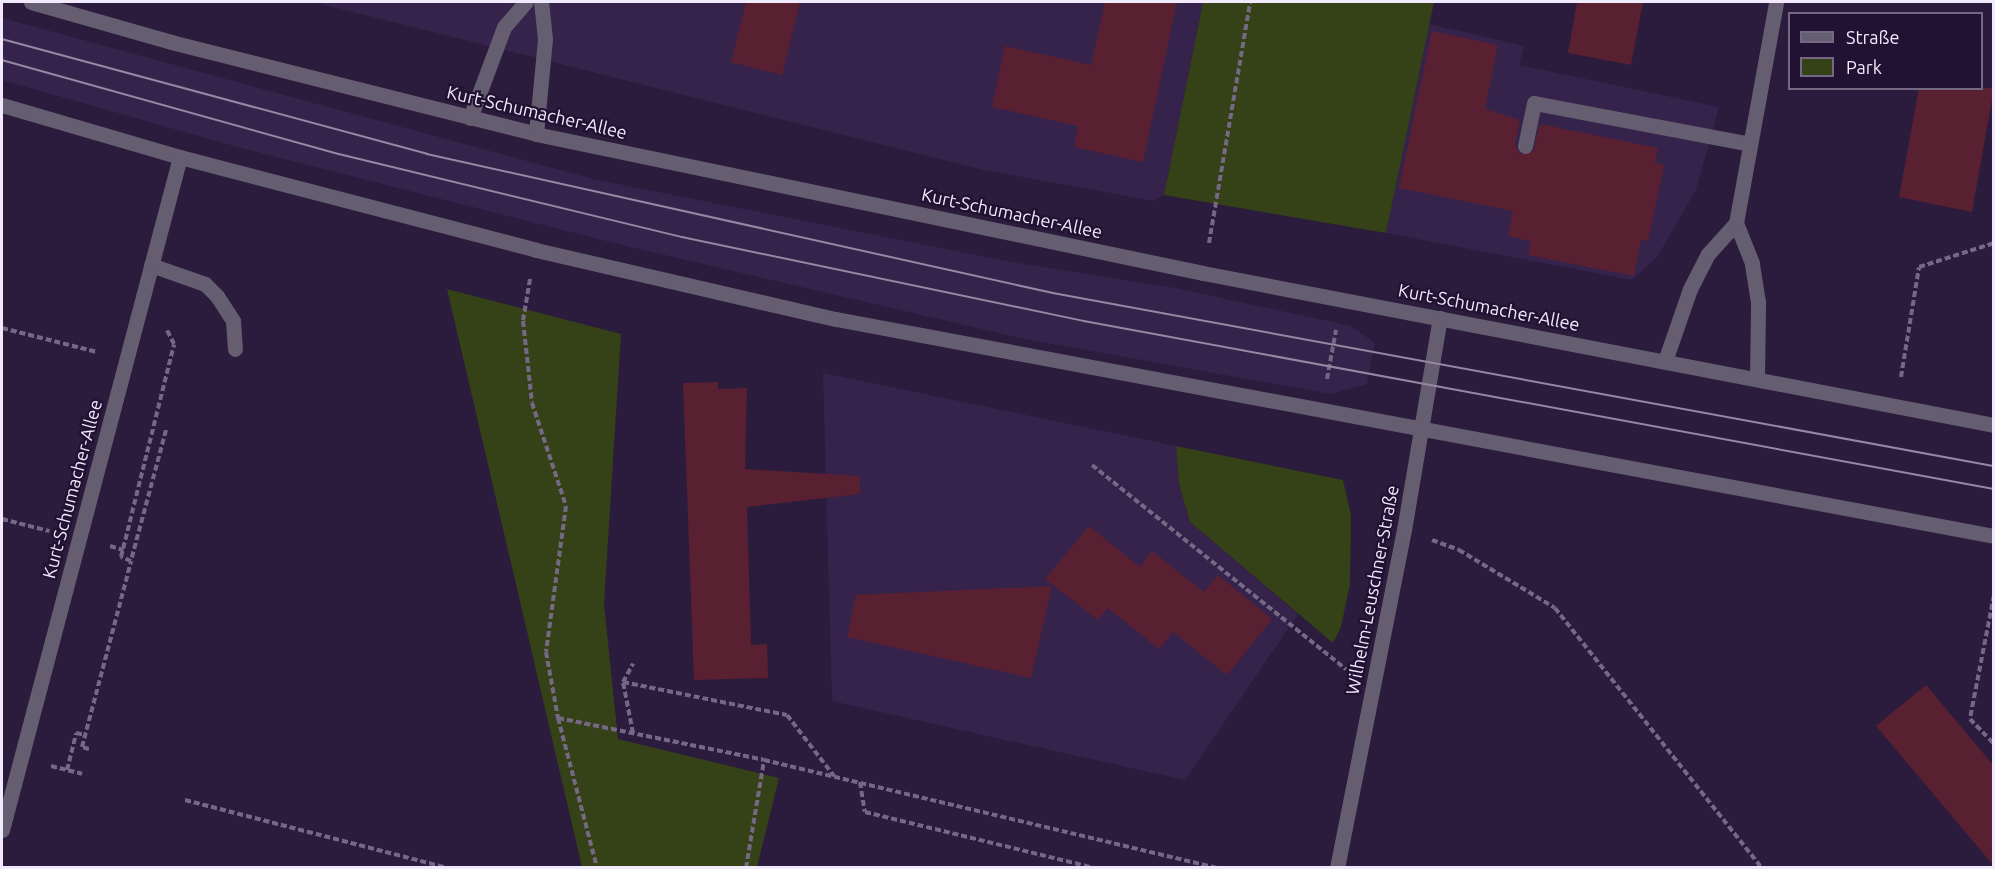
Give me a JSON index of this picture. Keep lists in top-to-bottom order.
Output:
{
  "streets": {
    "street": ["Kurt-Schumacher-Allee", "Wilhelm-Leuschner-Straße"]
  },
  "crossings": [
    ["Kurt-Schumacher-Allee", "Wilhelm-Leuschner-Straße"]
  ],
  "legend": ["Straße", "Park"]
}
